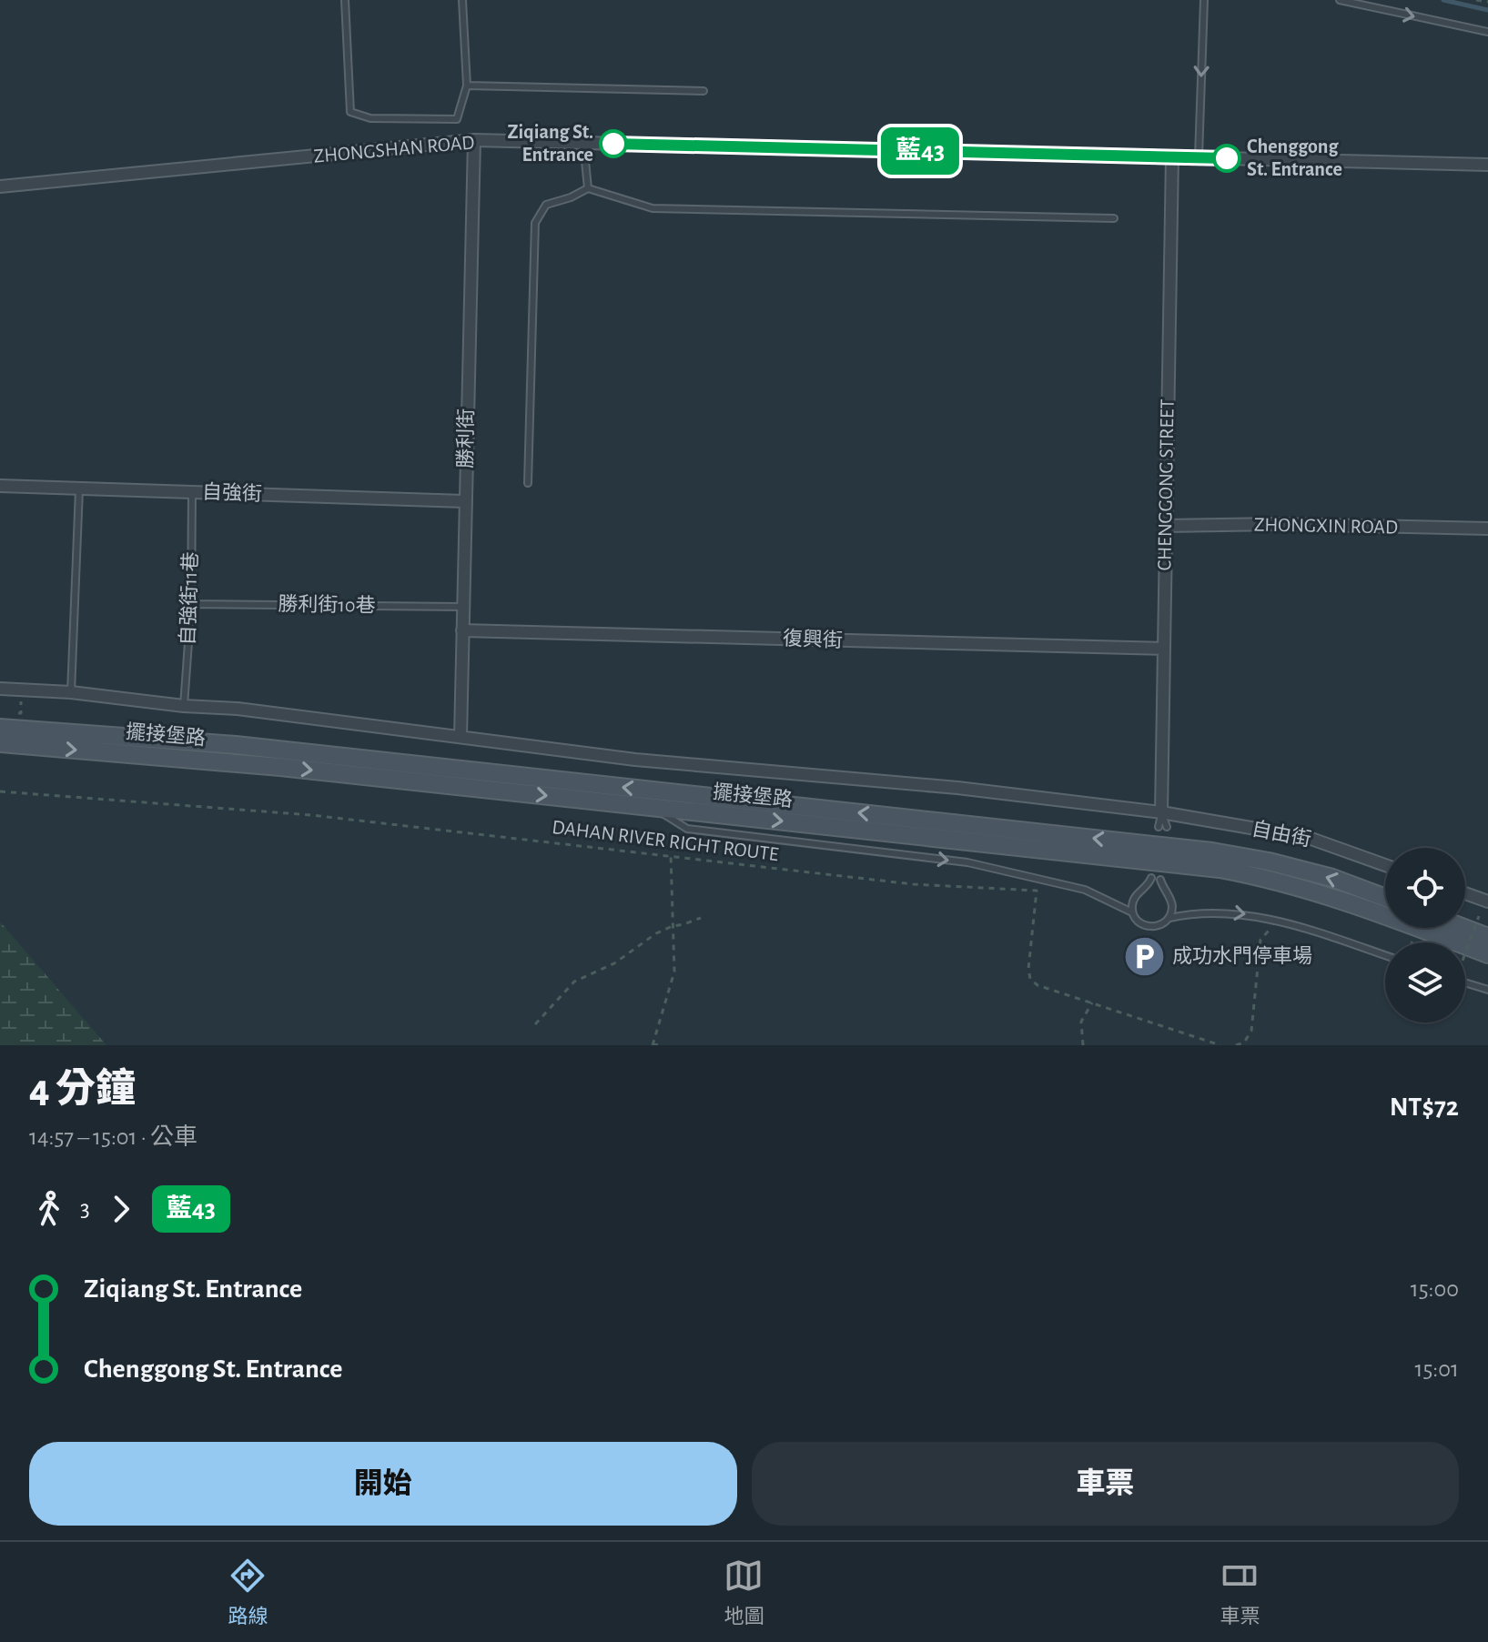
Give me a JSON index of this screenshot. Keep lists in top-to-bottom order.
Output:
{
  "streets": {
    "street": [
      "ZHONGSHAN ROAD",
      "勝利街",
      "CHENGGONG STREET",
      "自強街",
      "ZHONGXIN ROAD",
      "復興街",
      "擺接堡路",
      "自由街"
    ],
    "lane": ["自強街11巷", "勝利街10巷"],
    "path": ["DAHAN RIVER RIGHT ROUTE"]
  },
  "crossings": [
    ["ZHONGSHAN ROAD", "勝利街"],
    ["ZHONGSHAN ROAD", "CHENGGONG STREET"],
    ["勝利街", "自強街"],
    ["勝利街", "勝利街10巷"],
    ["勝利街", "復興街"],
    ["勝利街", "自由街"],
    ["CHENGGONG STREET", "ZHONGXIN ROAD"],
    ["CHENGGONG STREET", "復興街"],
    ["CHENGGONG STREET", "自由街"],
    ["自強街", "自強街11巷"],
    ["自強街11巷", "勝利街10巷"],
    ["自強街11巷", "自由街"]
  ],
  "places": {
    "other": ["Ziqiang St. Entrance", "Chenggong St. Entrance"],
    "parking": ["成功水門停車場"]
  },
  "lines": ["bus line 藍43"],
  "page": {
    "on_map": "藍43",
    "heading": ["4 分鐘", "14:57 – 15:01 · 公車", "NT$72"],
    "legs": ["3", "藍43"],
    "list": [
      {
        "name": "Ziqiang St. Entrance",
        "value": "15:00"
      },
      {
        "name": "Chenggong St. Entrance",
        "value": "15:01"
      }
    ],
    "buttons": ["開始", "車票"],
    "tabs": ["路線", "地圖", "車票"]
  }
}
